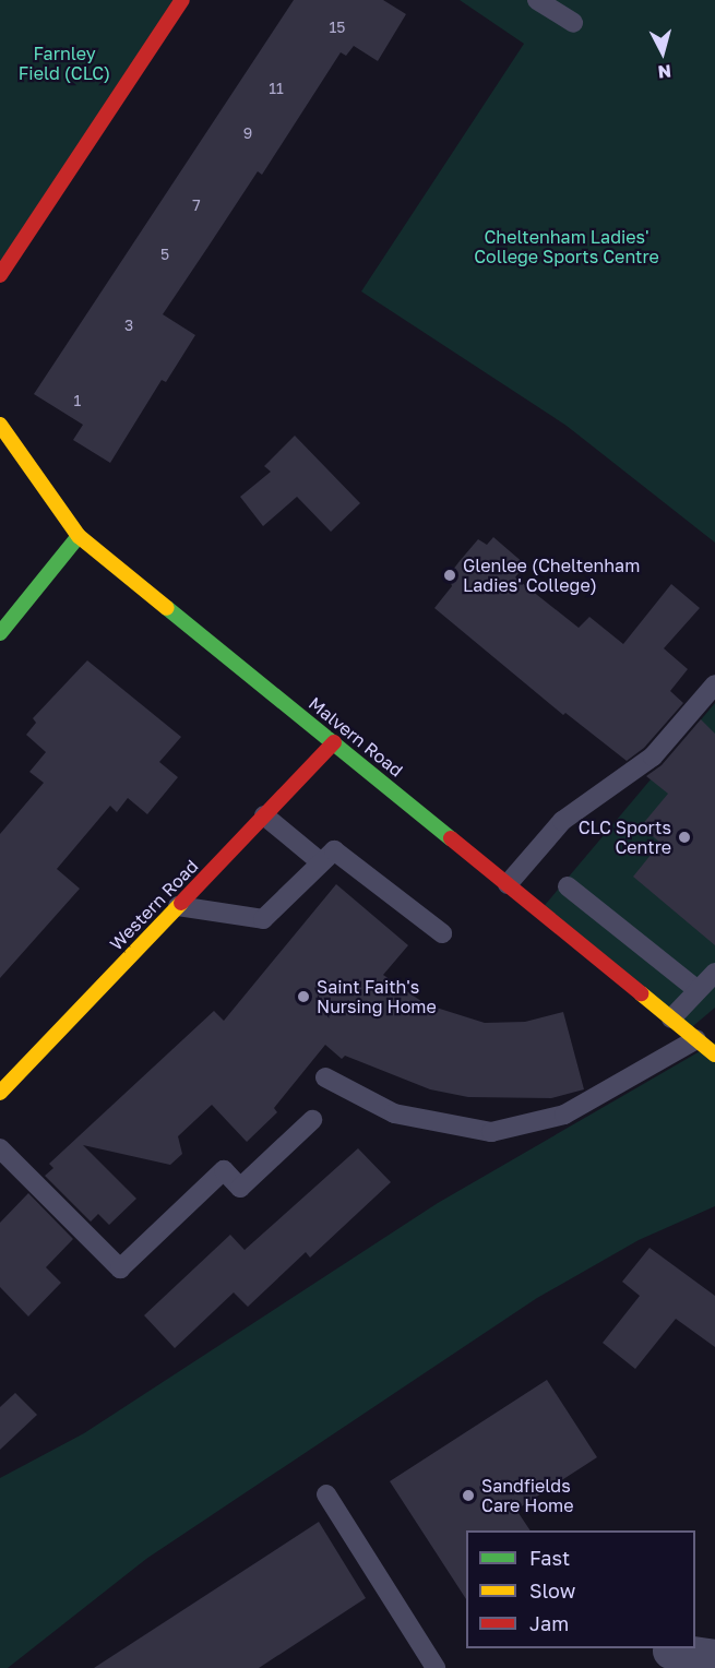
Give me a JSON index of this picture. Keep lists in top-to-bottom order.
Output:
{
  "streets": {
    "street": ["Malvern Road", "Western Road"]
  },
  "crossings": [
    ["Malvern Road", "Western Road"]
  ],
  "parks": ["Farnley Field (CLC)", "Cheltenham Ladies' College Sports Centre"],
  "places": [
    "Glenlee (Cheltenham Ladies' College)",
    "CLC Sports Centre",
    "Saint Faith's Nursing Home",
    "Sandfields Care Home"
  ],
  "house_numbers": [
    "15",
    "11",
    "9",
    "7",
    "5",
    "3",
    "1"
  ],
  "legend": ["Fast", "Slow", "Jam"],
  "north": "bottom"
}
